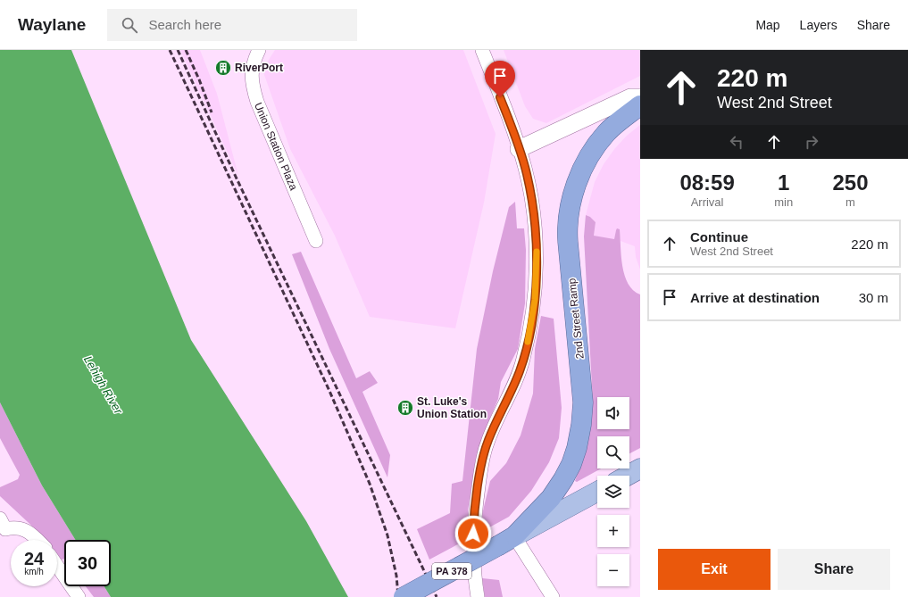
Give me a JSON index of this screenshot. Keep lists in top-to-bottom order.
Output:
{
  "streets": {
    "highway": ["2nd Street Ramp", "PA 378"],
    "street": ["Union Station Plaza"]
  },
  "crossings": [
    ["2nd Street Ramp", "PA 378"]
  ],
  "water": ["Lehigh River"],
  "places": {
    "building": ["RiverPort", "St. Luke's Union Station"]
  },
  "page": {
    "header": "Waylane",
    "search": "Search here",
    "nav": ["Map", "Layers", "Share"],
    "turn": ["220 m", "West 2nd Street"],
    "eta": [
      "08:59",
      "Arrival",
      "1",
      "min",
      "250",
      "m"
    ],
    "list": [
      {
        "name": "Continue",
        "note": "West 2nd Street",
        "value": "220 m"
      },
      {
        "name": "Arrive at destination",
        "value": "30 m"
      }
    ],
    "map_buttons": ["+", "−"],
    "speed": "24 km/h",
    "limit": "30",
    "buttons": ["Exit", "Share"]
  }
}
